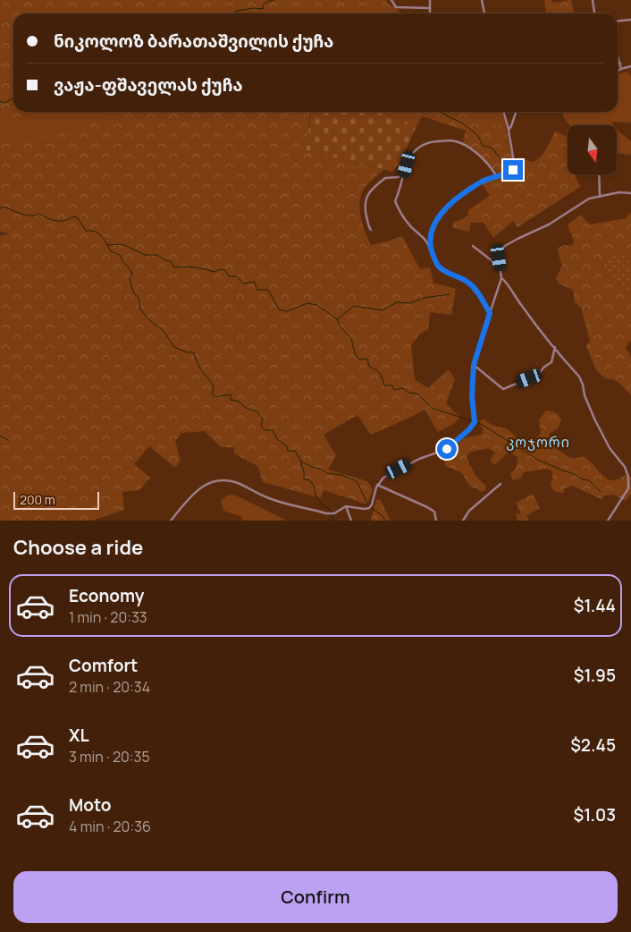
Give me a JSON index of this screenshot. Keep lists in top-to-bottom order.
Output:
{
  "districts": ["კოჯორი"],
  "scale_bar": "200 m",
  "north": "bottom",
  "page": {
    "banner": ["ნიკოლოზ ბარათაშვილის ქუჩა", "ვაჟა-ფშაველას ქუჩა"],
    "scale": "200 m",
    "heading": "Choose a ride",
    "list": [
      {
        "name": "Economy",
        "note": "1 min · 20:33",
        "value": "$1.44"
      },
      {
        "name": "Comfort",
        "note": "2 min · 20:34",
        "value": "$1.95"
      },
      {
        "name": "XL",
        "note": "3 min · 20:35",
        "value": "$2.45"
      },
      {
        "name": "Moto",
        "note": "4 min · 20:36",
        "value": "$1.03"
      }
    ],
    "buttons": "Confirm"
  }
}
